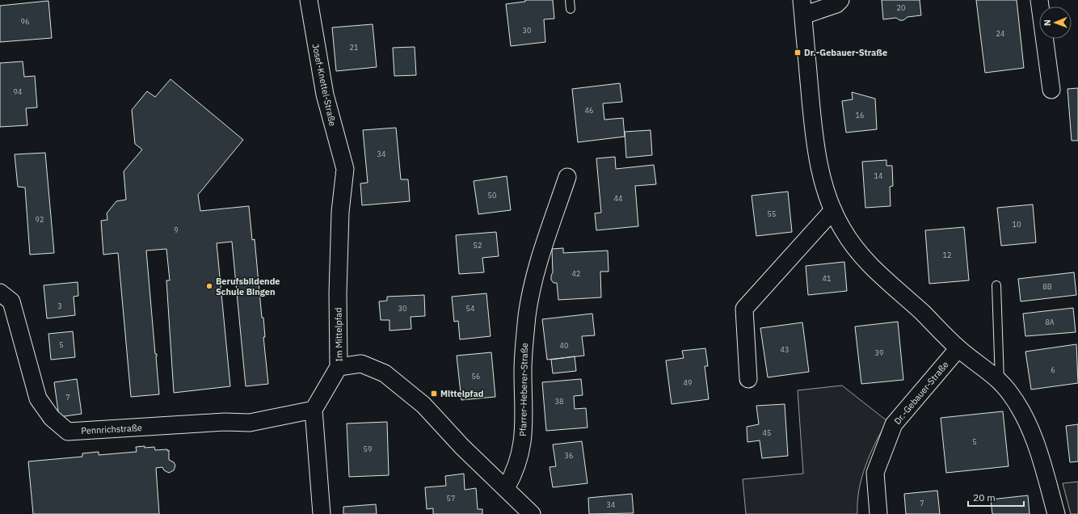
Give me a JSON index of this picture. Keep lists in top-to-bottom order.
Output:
{
  "streets": {
    "street": [
      "Josef-Knettel-Straße",
      "Im Mittelpfad",
      "Pfarrer-Heberer-Straße",
      "Dr.-Gebauer-Straße",
      "Pennrichstraße"
    ]
  },
  "crossings": [
    ["Josef-Knettel-Straße", "Im Mittelpfad"],
    ["Im Mittelpfad", "Pennrichstraße"]
  ],
  "places": {
    "transit": ["Dr.-Gebauer-Straße", "Mittelpfad"],
    "other": ["Berufsbildende Schule Bingen"]
  },
  "house_numbers": [
    "20",
    "96",
    "30",
    "24",
    "21",
    "94",
    "46",
    "16",
    "34",
    "14",
    "50",
    "44",
    "55",
    "92",
    "10",
    "9",
    "52",
    "12",
    "42",
    "41",
    "8B",
    "3",
    "30",
    "54",
    "8A",
    "5",
    "40",
    "43",
    "39",
    "6",
    "56",
    "49",
    "7",
    "38",
    "45",
    "5",
    "59",
    "36",
    "57",
    "7",
    "34"
  ],
  "scale_bar": "20 m",
  "north": "left"
}
